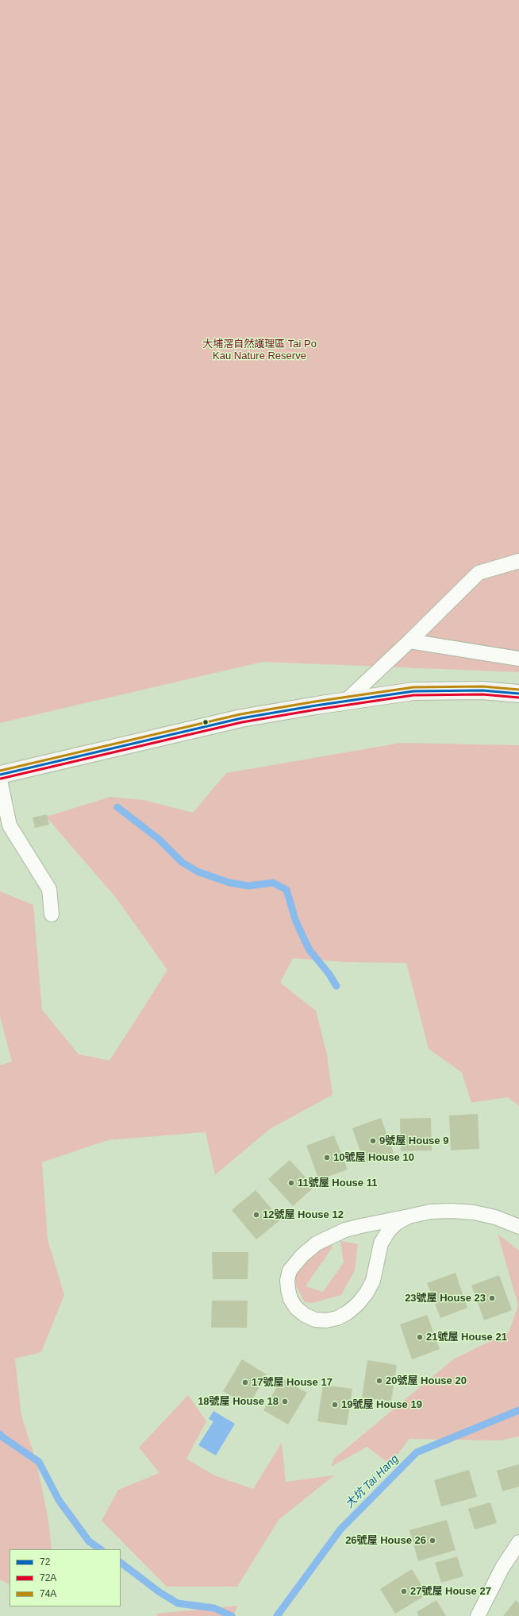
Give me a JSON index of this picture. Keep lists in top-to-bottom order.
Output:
{
  "water": ["大坑 Tai Hang"],
  "parks": ["大埔滘自然護理區 Tai Po Kau Nature Reserve"],
  "places": [
    "9號屋 House 9",
    "10號屋 House 10",
    "11號屋 House 11",
    "12號屋 House 12",
    "23號屋 House 23",
    "21號屋 House 21",
    "20號屋 House 20",
    "17號屋 House 17",
    "18號屋 House 18",
    "19號屋 House 19",
    "26號屋 House 26",
    "27號屋 House 27"
  ],
  "lines": ["transit line 74A", "transit line 72", "transit line 72A"],
  "legend": ["72", "72A", "74A"]
}
